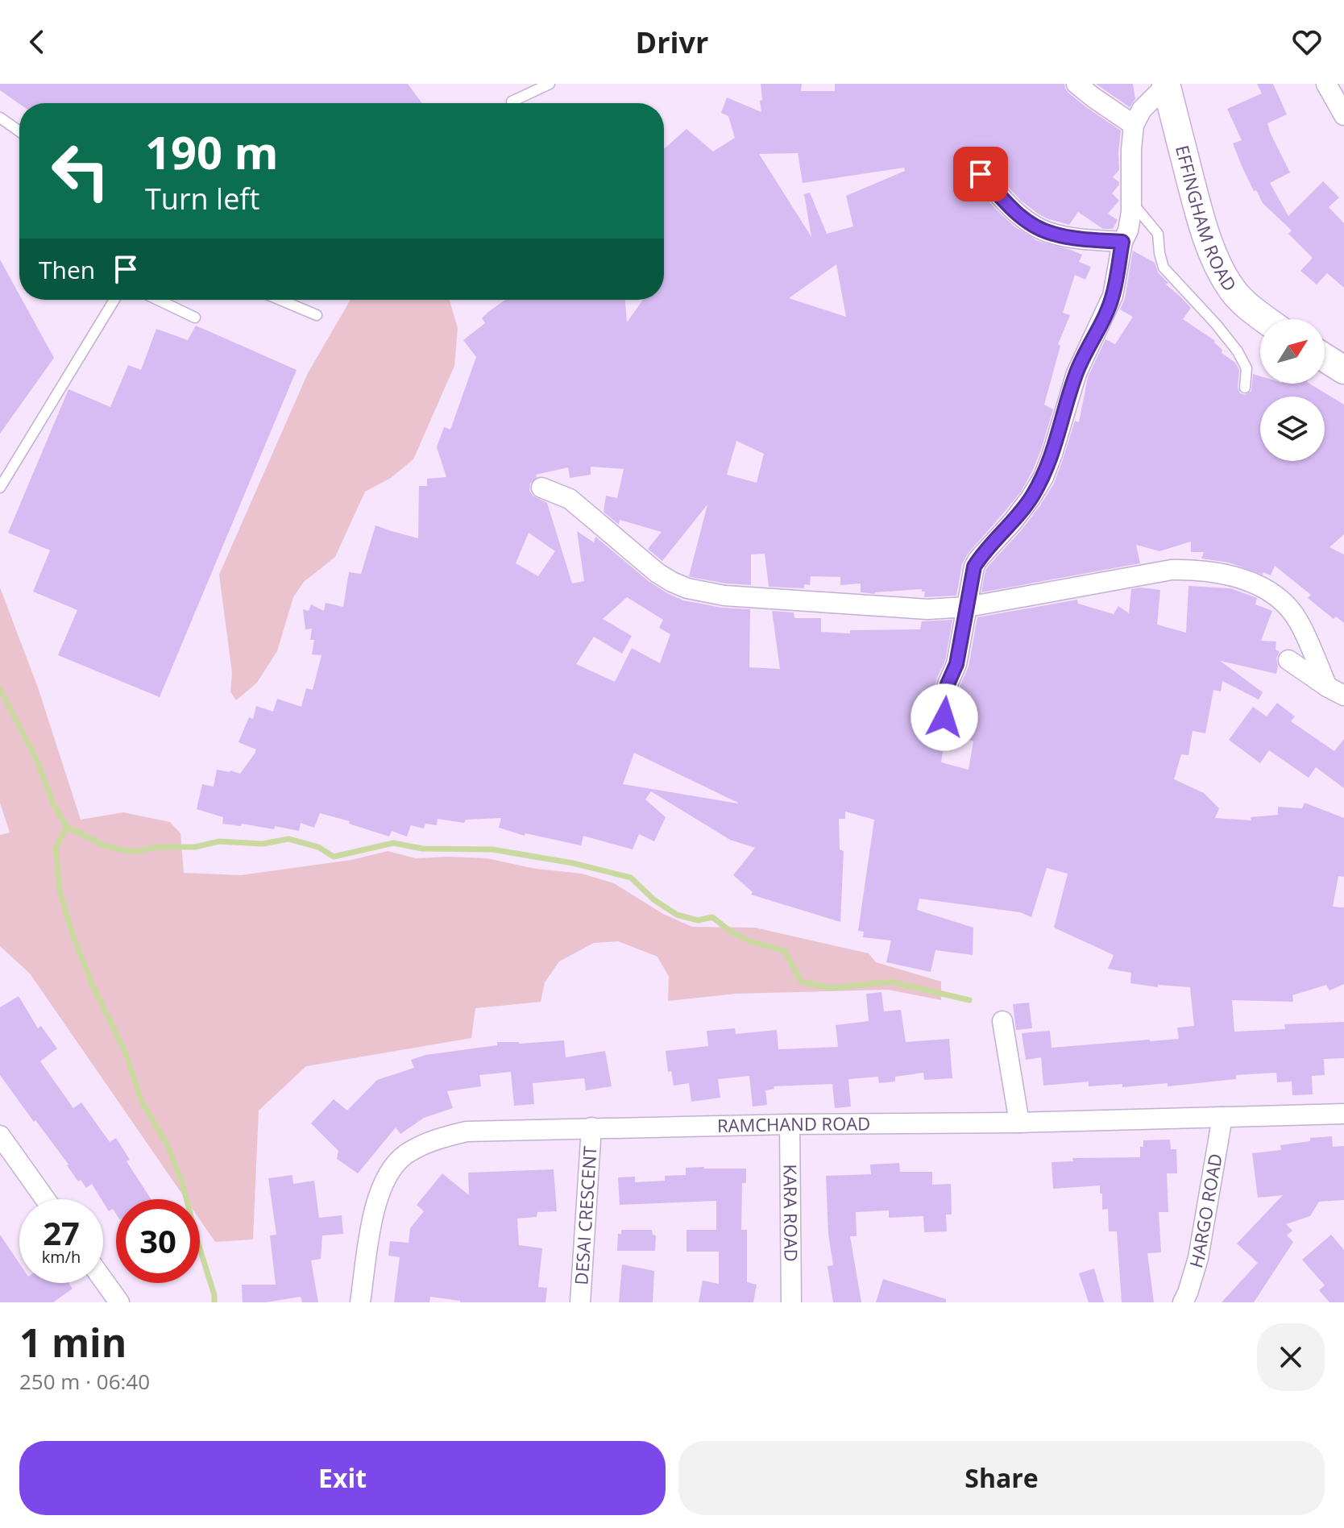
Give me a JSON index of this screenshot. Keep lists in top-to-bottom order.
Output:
{
  "streets": {
    "street": [
      "EFFINGHAM ROAD",
      "RAMCHAND ROAD",
      "HARGO ROAD",
      "KARA ROAD",
      "DESAI CRESCENT"
    ]
  },
  "crossings": [
    ["RAMCHAND ROAD", "HARGO ROAD"],
    ["RAMCHAND ROAD", "KARA ROAD"],
    ["RAMCHAND ROAD", "DESAI CRESCENT"]
  ],
  "north": "top right",
  "page": {
    "header": "Drivr",
    "turn": ["190 m", "Turn left"],
    "then": "Then",
    "speed": "27 km/h",
    "limit": "30",
    "heading": ["1 min", "250 m · 06:40"],
    "buttons": ["Exit", "Share"]
  }
}
